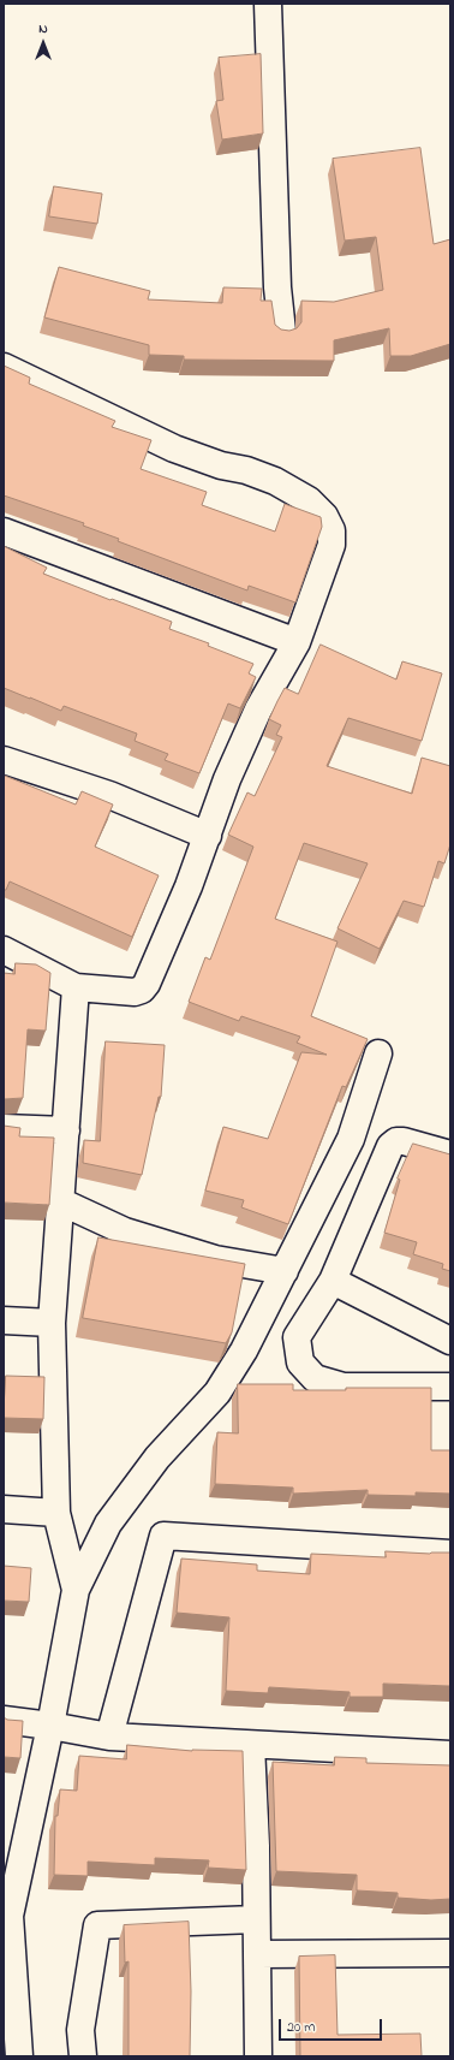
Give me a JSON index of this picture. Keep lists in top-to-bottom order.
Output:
{
  "scale_bar": "20 m",
  "north": "top"
}
